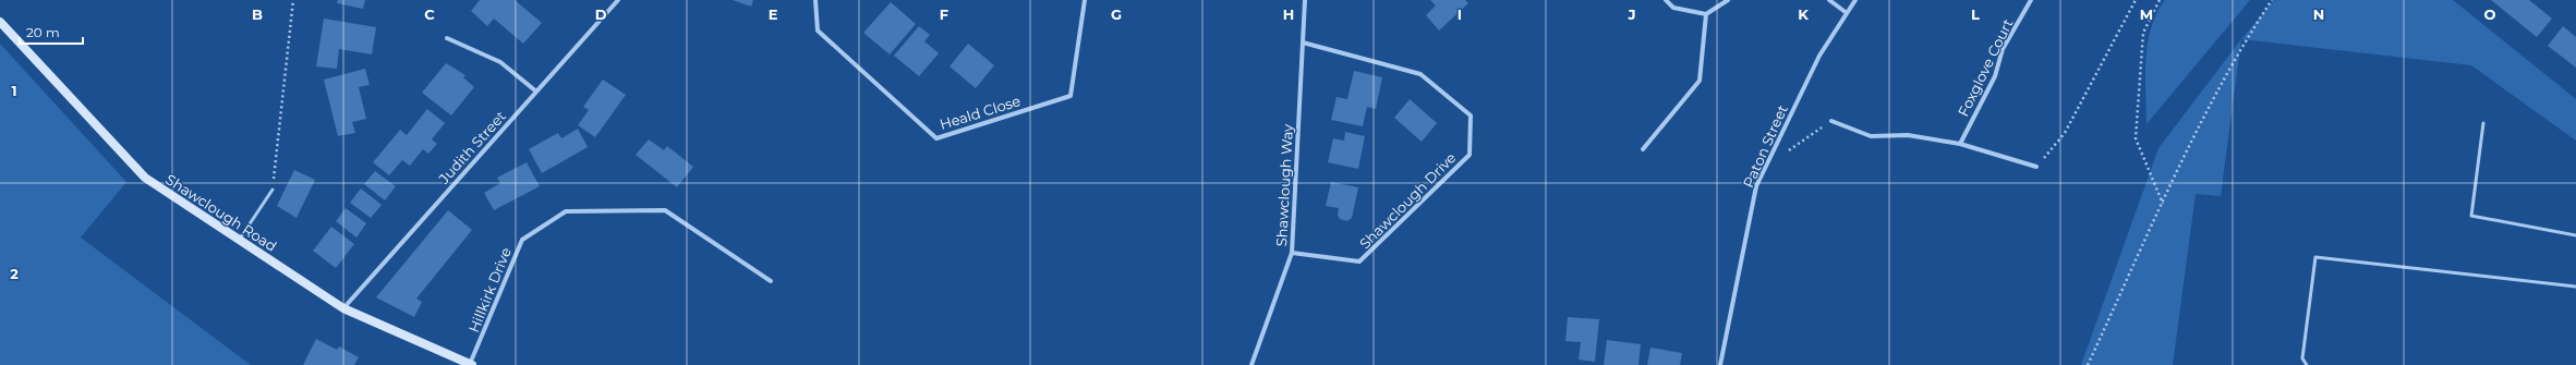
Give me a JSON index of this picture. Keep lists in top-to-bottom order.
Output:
{
  "streets": {
    "main road": ["Shawclough Road"],
    "street": [
      "Foxglove Court",
      "Heald Close",
      "Paton Street",
      "Judith Street",
      "Shawclough Way",
      "Shawclough Drive",
      "Hillkirk Drive"
    ]
  },
  "crossings": [
    ["Judith Street", "Shawclough Road"],
    ["Shawclough Way", "Shawclough Drive"],
    ["Shawclough Road", "Hillkirk Drive"]
  ],
  "scale_bar": "20 m",
  "grid": {
    "columns": [
      "B",
      "C",
      "D",
      "E",
      "F",
      "G",
      "H",
      "I",
      "J",
      "K",
      "L",
      "M",
      "N",
      "O"
    ],
    "rows": ["1", "2"]
  }
}
